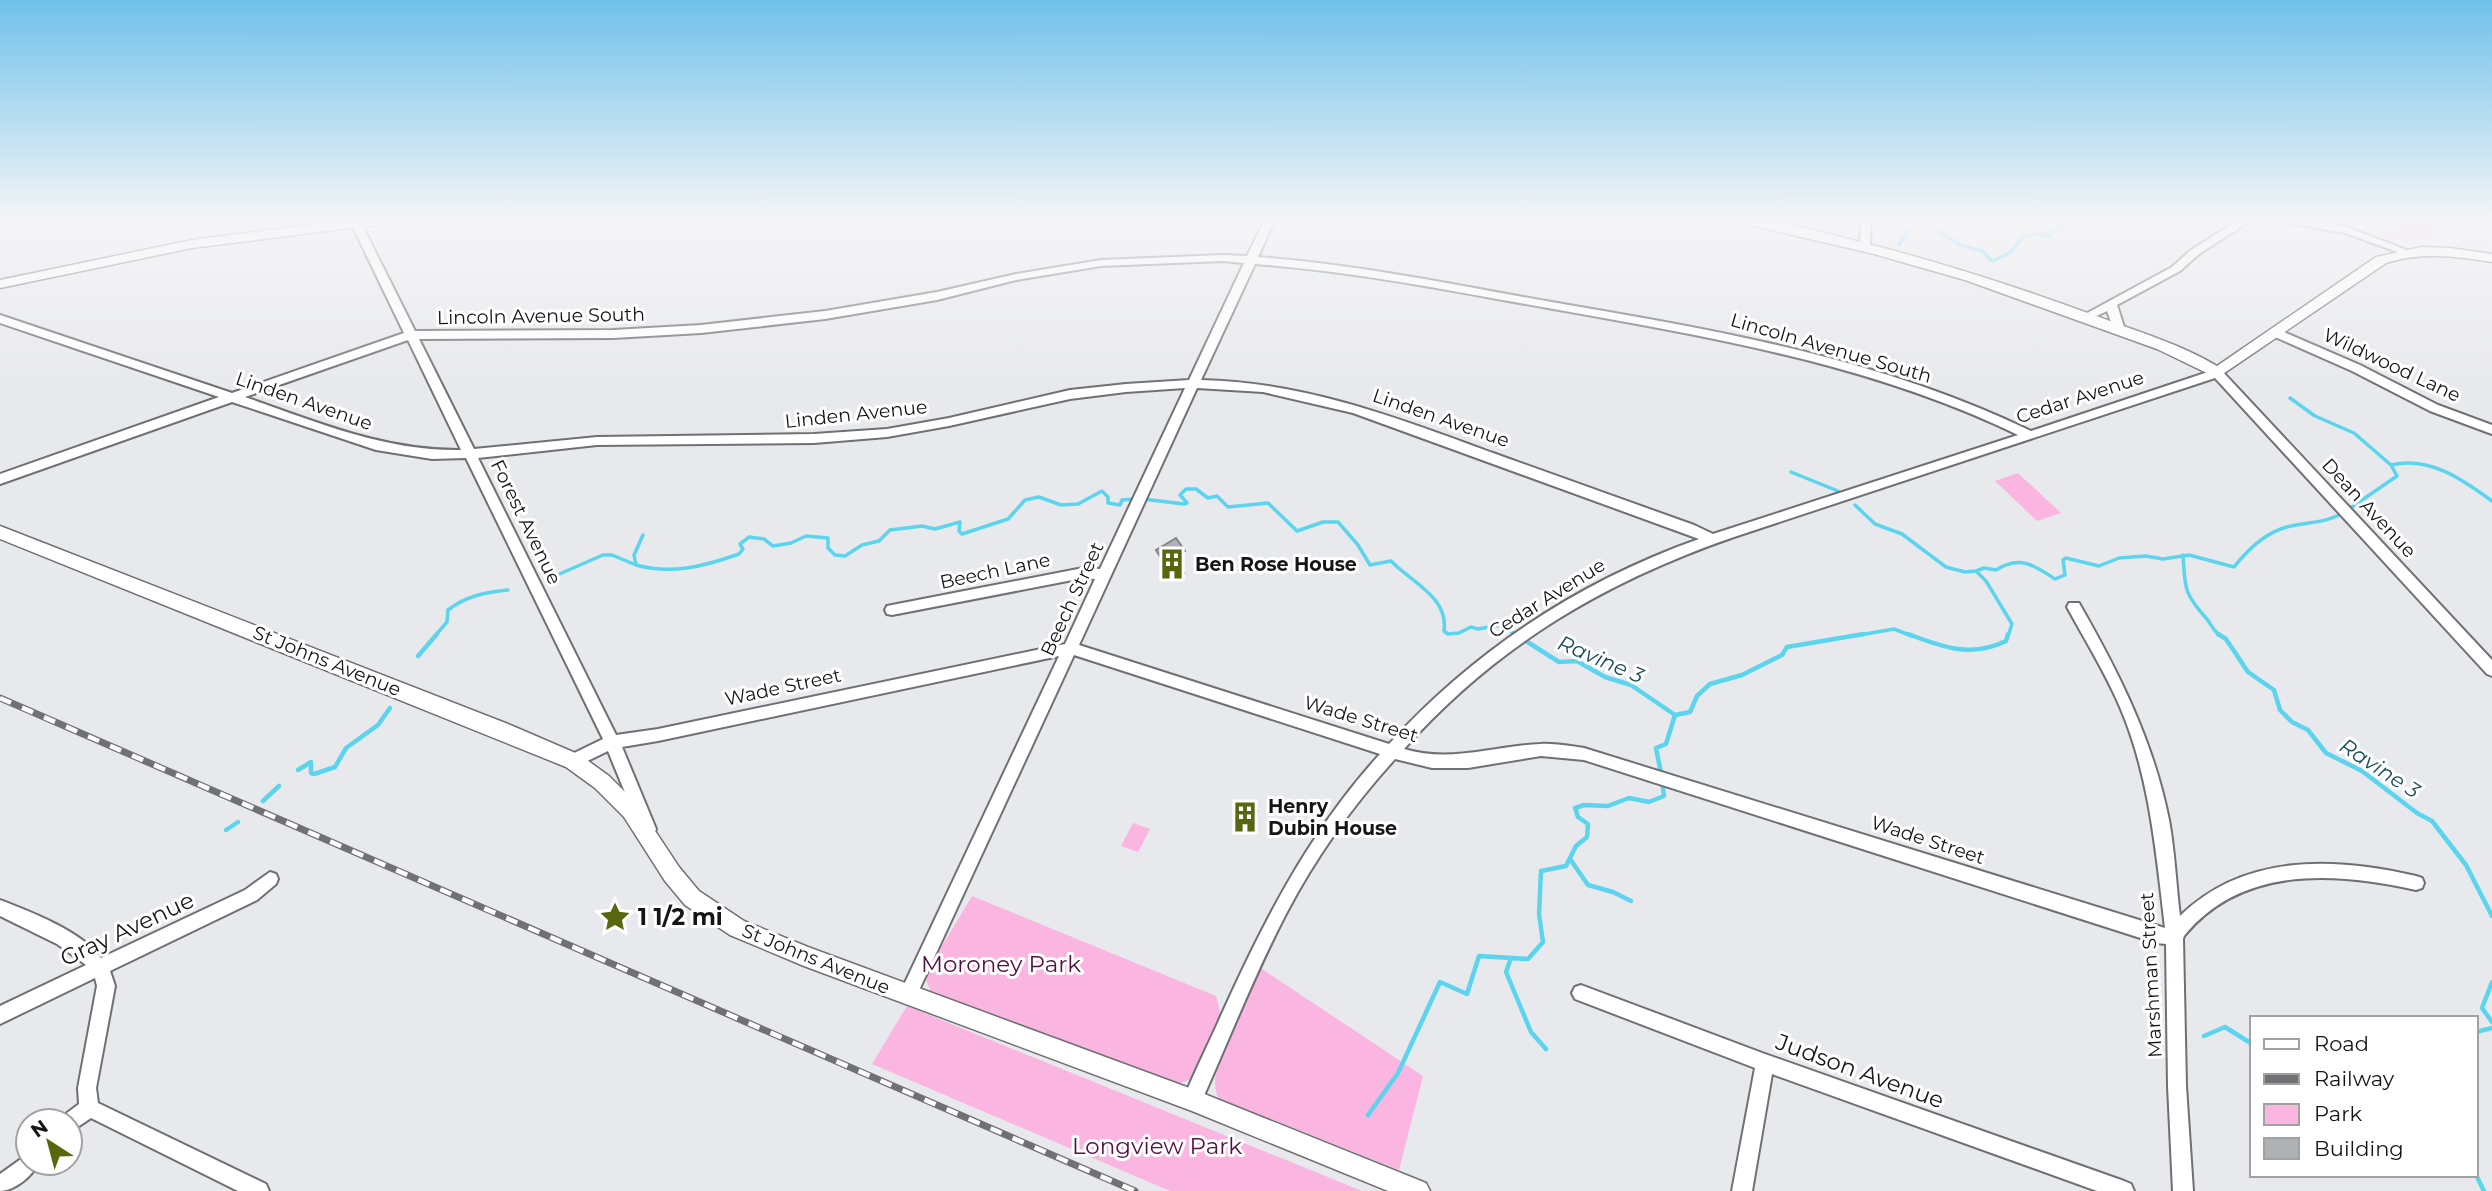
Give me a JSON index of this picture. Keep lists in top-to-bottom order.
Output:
{
  "streets": {
    "street": [
      "Lincoln Avenue South",
      "Wildwood Lane",
      "Cedar Avenue",
      "Linden Avenue",
      "Dean Avenue",
      "Forest Avenue",
      "Beech Lane",
      "Beech Street",
      "St Johns Avenue",
      "Wade Street",
      "Gray Avenue",
      "Marshman Street",
      "Judson Avenue"
    ]
  },
  "crossings": [
    ["Lincoln Avenue South", "Cedar Avenue"],
    ["Lincoln Avenue South", "Linden Avenue"],
    ["Lincoln Avenue South", "Forest Avenue"],
    ["Cedar Avenue", "Linden Avenue"],
    ["Cedar Avenue", "Dean Avenue"],
    ["Cedar Avenue", "St Johns Avenue"],
    ["Cedar Avenue", "Wade Street"],
    ["Linden Avenue", "Forest Avenue"],
    ["Linden Avenue", "Beech Street"],
    ["Forest Avenue", "St Johns Avenue"],
    ["Forest Avenue", "Wade Street"],
    ["Beech Lane", "Beech Street"],
    ["Beech Street", "St Johns Avenue"],
    ["Beech Street", "Wade Street"],
    ["St Johns Avenue", "Wade Street"],
    ["Wade Street", "Marshman Street"]
  ],
  "water": ["Ravine 3"],
  "parks": ["Moroney Park", "Longview Park"],
  "places": {
    "building": ["Ben Rose House", "Henry Dubin House"],
    "place": ["1 1/2 mi"]
  },
  "legend": [
    "Road",
    "Railway",
    "Park",
    "Building"
  ],
  "north": "top left"
}
